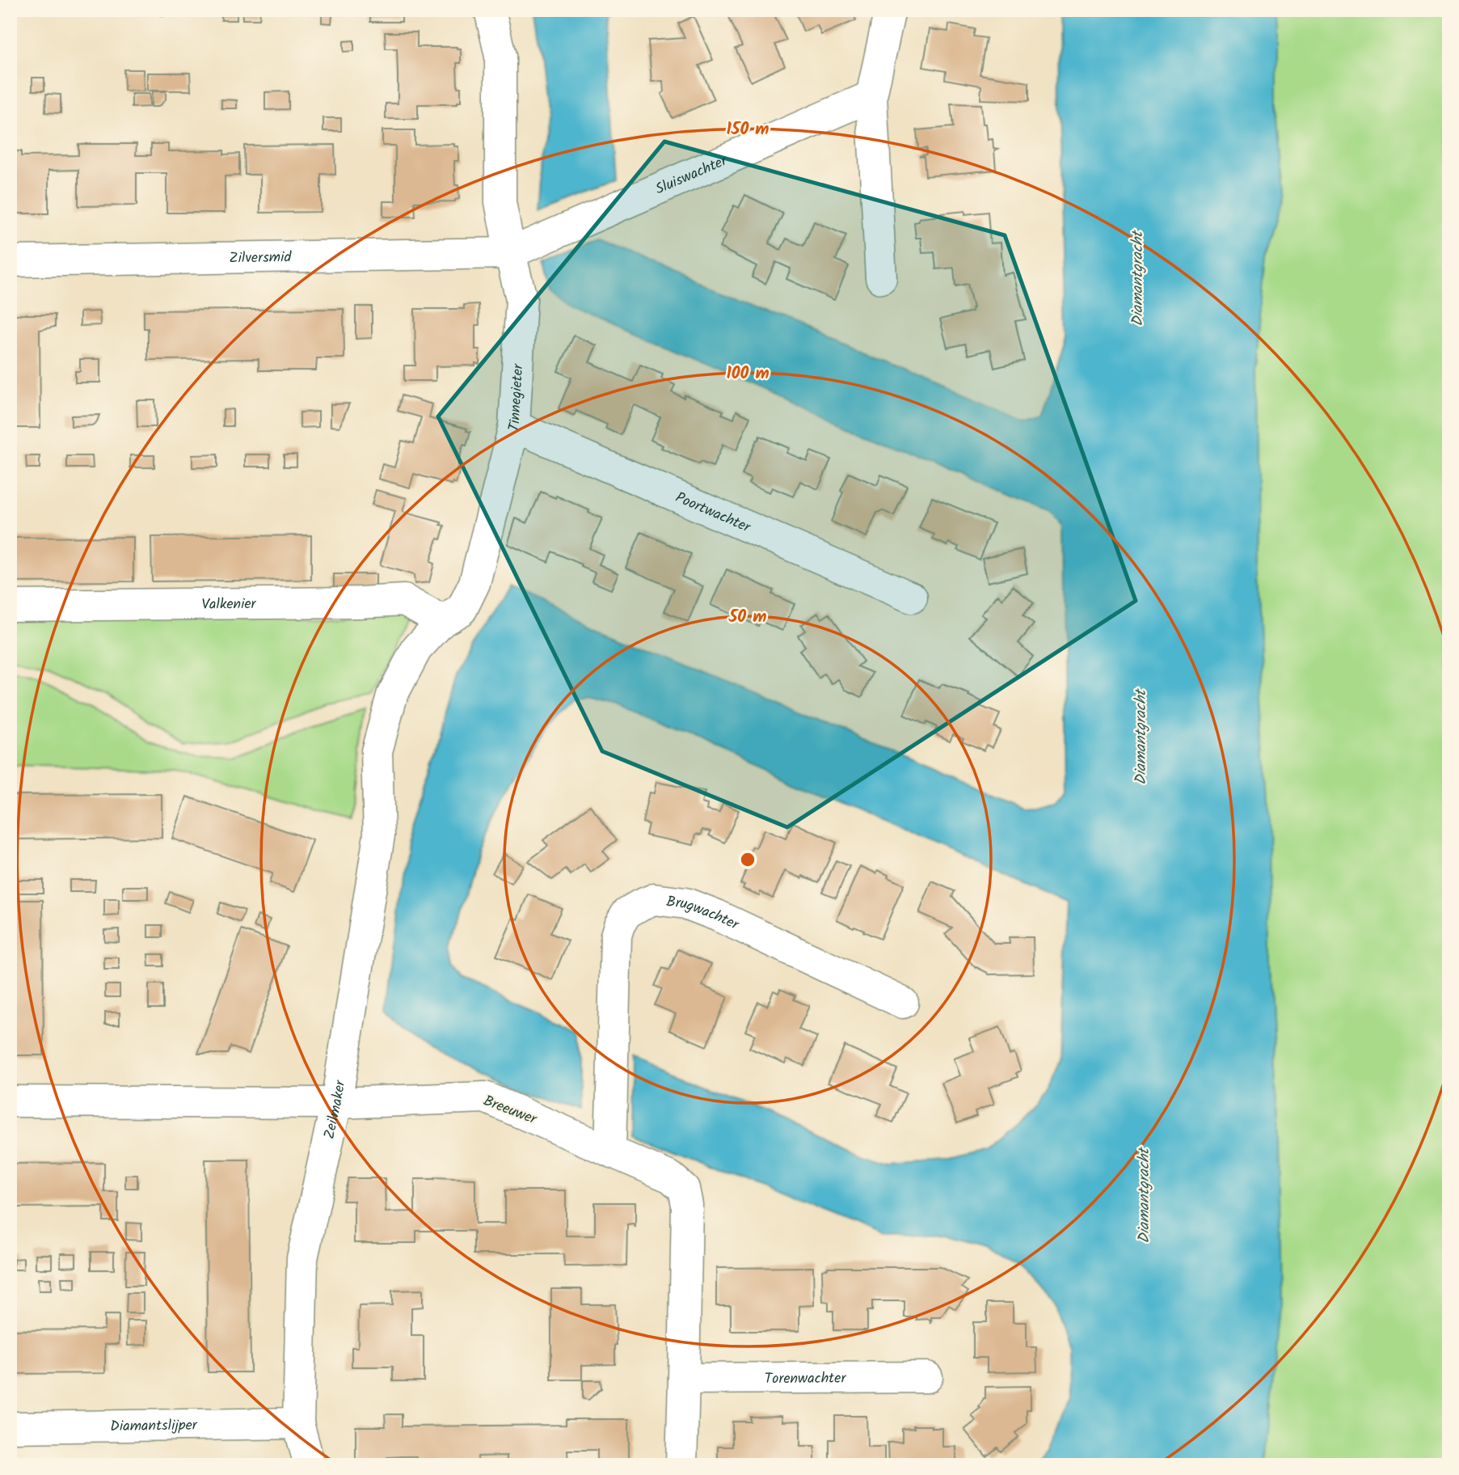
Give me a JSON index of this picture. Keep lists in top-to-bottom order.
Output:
{
  "streets": {
    "street": [
      "Sluiswachter",
      "Zilversmid",
      "Tinnegieter",
      "Poortwachter",
      "Valkenier",
      "Brugwachter",
      "Zeilmaker",
      "Breeuwer",
      "Torenwachter",
      "Diamantslijper"
    ]
  },
  "crossings": [
    ["Sluiswachter", "Zilversmid"],
    ["Sluiswachter", "Tinnegieter"],
    ["Zilversmid", "Tinnegieter"],
    ["Tinnegieter", "Poortwachter"],
    ["Tinnegieter", "Valkenier"],
    ["Tinnegieter", "Zeilmaker"],
    ["Brugwachter", "Breeuwer"],
    ["Zeilmaker", "Breeuwer"],
    ["Zeilmaker", "Diamantslijper"],
    ["Breeuwer", "Torenwachter"]
  ],
  "water": ["Diamantgracht"],
  "rings": ["150 m", "100 m", "50 m"]
}
